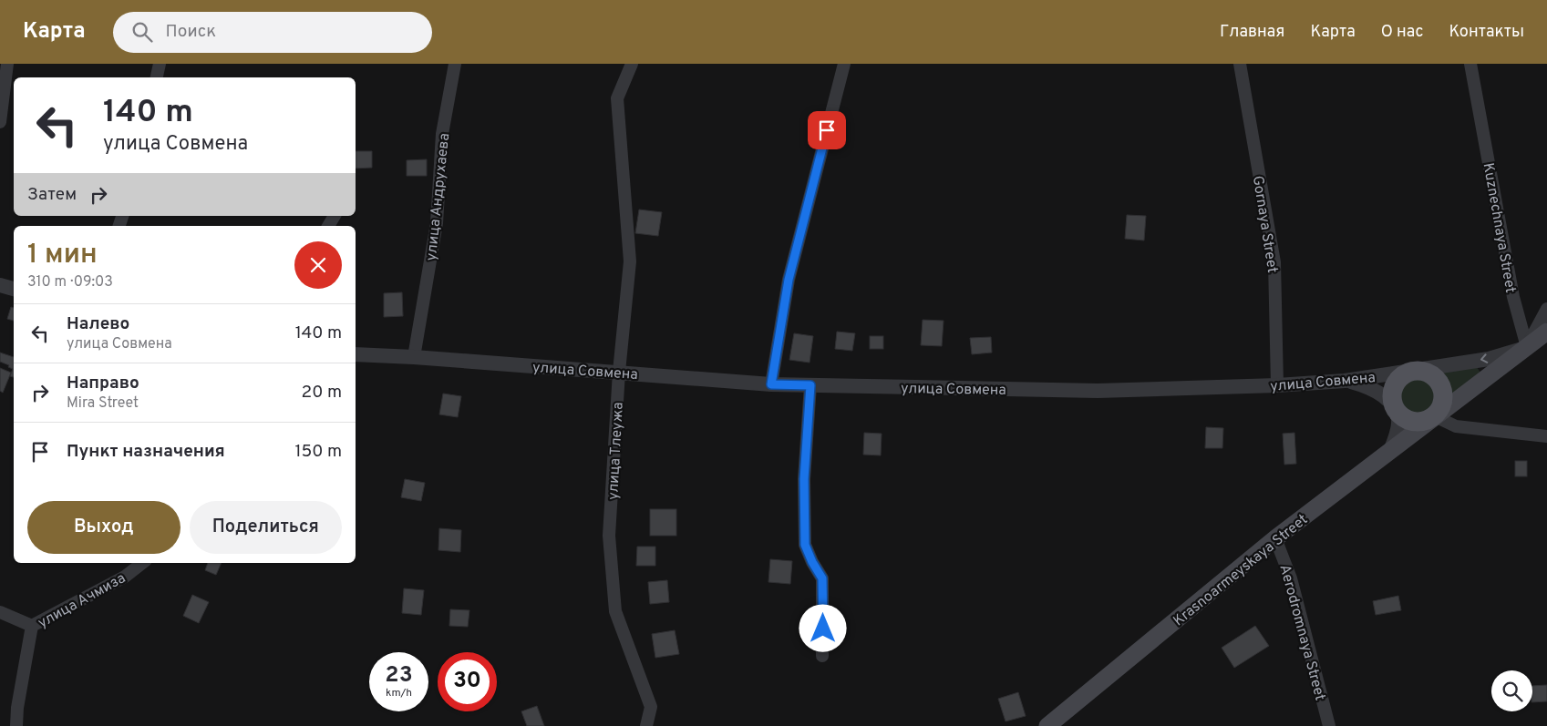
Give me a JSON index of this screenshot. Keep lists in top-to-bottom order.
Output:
{
  "streets": {
    "main road": ["улица Совмена", "Krasnoarmeyskaya Street"],
    "street": [
      "улица Андрухаева",
      "Gornaya Street",
      "Kuznechnaya Street",
      "улица Тлеужа",
      "улица Ачмиза",
      "Aerodromnaya Street"
    ]
  },
  "crossings": [
    ["улица Андрухаева", "улица Совмена"],
    ["Gornaya Street", "улица Совмена"],
    ["Kuznechnaya Street", "улица Совмена"],
    ["Kuznechnaya Street", "Krasnoarmeyskaya Street"],
    ["улица Совмена", "улица Тлеужа"],
    ["улица Совмена", "Krasnoarmeyskaya Street"],
    ["Krasnoarmeyskaya Street", "Aerodromnaya Street"]
  ],
  "page": {
    "header": "Карта",
    "search": "Поиск",
    "nav": [
      "Главная",
      "Карта",
      "О нас",
      "Контакты"
    ],
    "turn": ["140 m", "улица Совмена"],
    "then": "Затем",
    "heading": ["1 мин", "310 m · 09:03"],
    "list": [
      {
        "name": "Налево",
        "note": "улица Совмена",
        "value": "140 m"
      },
      {
        "name": "Направо",
        "note": "Mira Street",
        "value": "20 m"
      },
      {
        "name": "Пункт назначения",
        "value": "150 m"
      }
    ],
    "buttons": ["Выход", "Поделиться"],
    "speed": "23 km/h",
    "limit": "30"
  }
}
